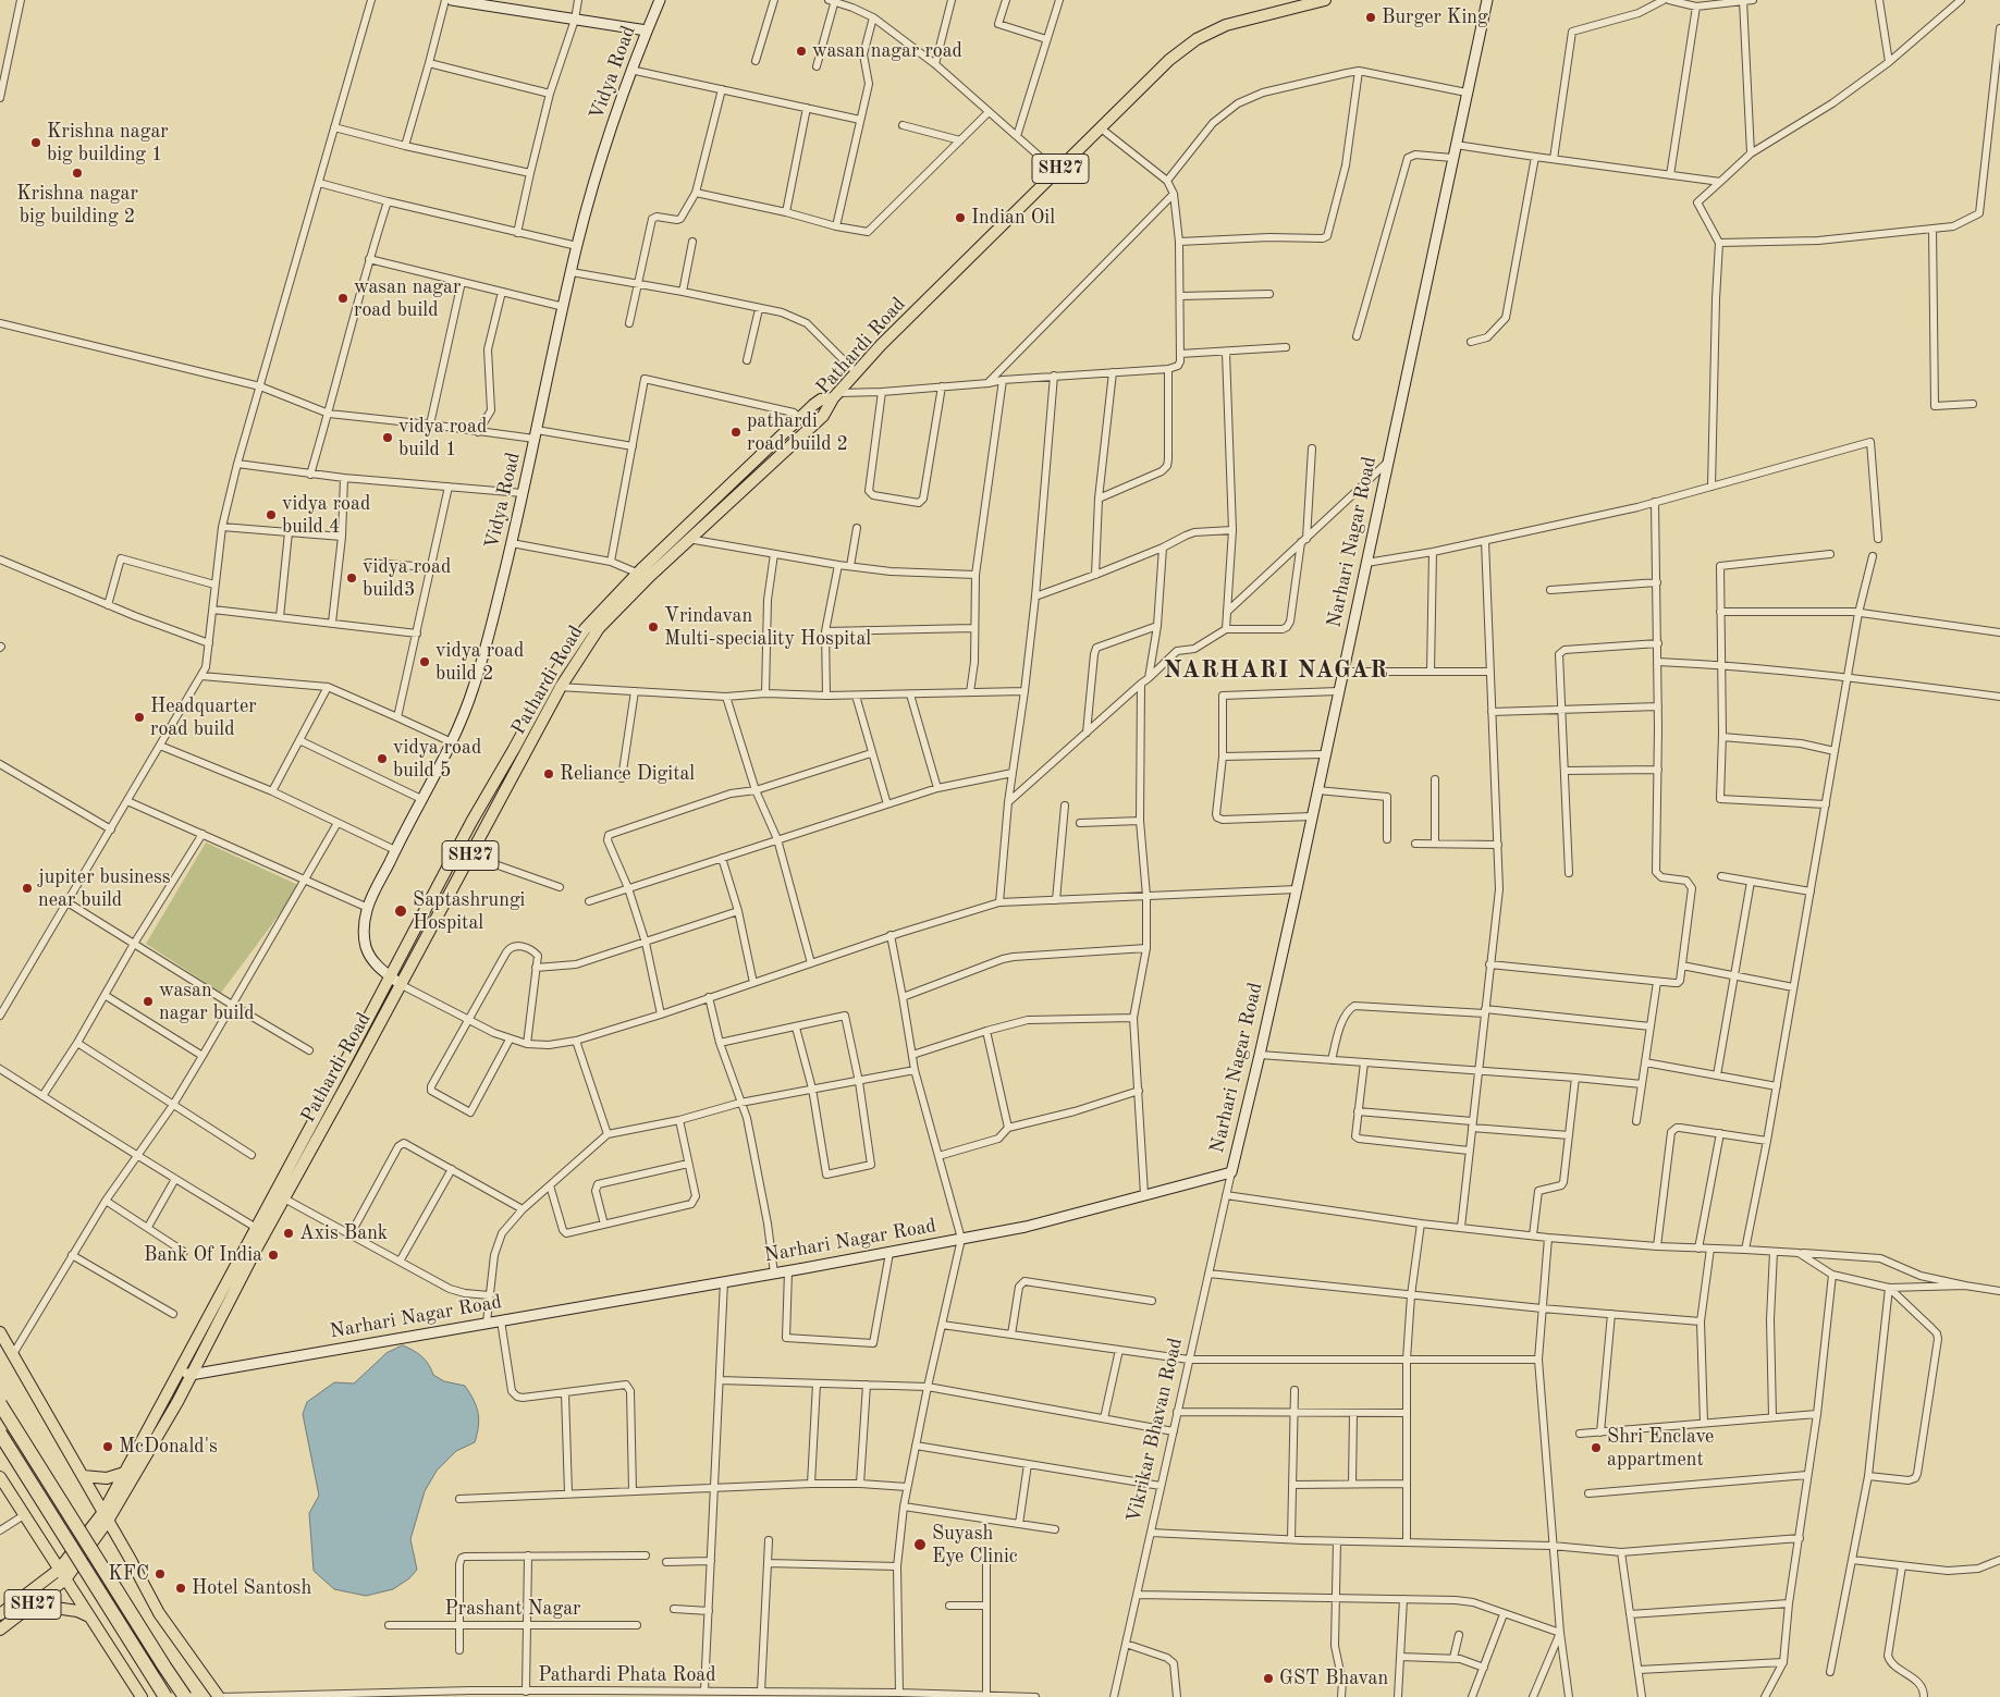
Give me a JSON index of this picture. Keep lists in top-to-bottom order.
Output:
{
  "streets": {
    "main road": ["SH27", "Pathardi Road"],
    "street": [
      "Vidya Road",
      "Narhari Nagar Road",
      "Vikrikar Bhavan Road",
      "Prashant Nagar",
      "Pathardi Phata Road"
    ]
  },
  "crossings": [
    ["Vidya Road", "Pathardi Road"],
    ["SH27", "Pathardi Road"],
    ["Pathardi Road", "Narhari Nagar Road"],
    ["Narhari Nagar Road", "Vikrikar Bhavan Road"]
  ],
  "districts": ["NARHARI NAGAR"],
  "places": [
    "Burger King",
    "wasan nagar road",
    "Krishna nagar big building 1",
    "Krishna nagar big building 2",
    "Indian Oil",
    "wasan nagar road build",
    "pathardi road build 2",
    "vidya road build 1",
    "vidya road build 4",
    "vidya road build3",
    "Vrindavan Multi-speciality Hospital",
    "vidya road build 2",
    "Headquarter road build",
    "vidya road build 5",
    "Reliance Digital",
    "jupiter business near build",
    "Saptashrungi Hospital",
    "wasan nagar build",
    "Axis Bank",
    "Bank Of India",
    "McDonald's",
    "Shri Enclave appartment",
    "Suyash Eye Clinic",
    "KFC",
    "Hotel Santosh",
    "GST Bhavan"
  ]
}
